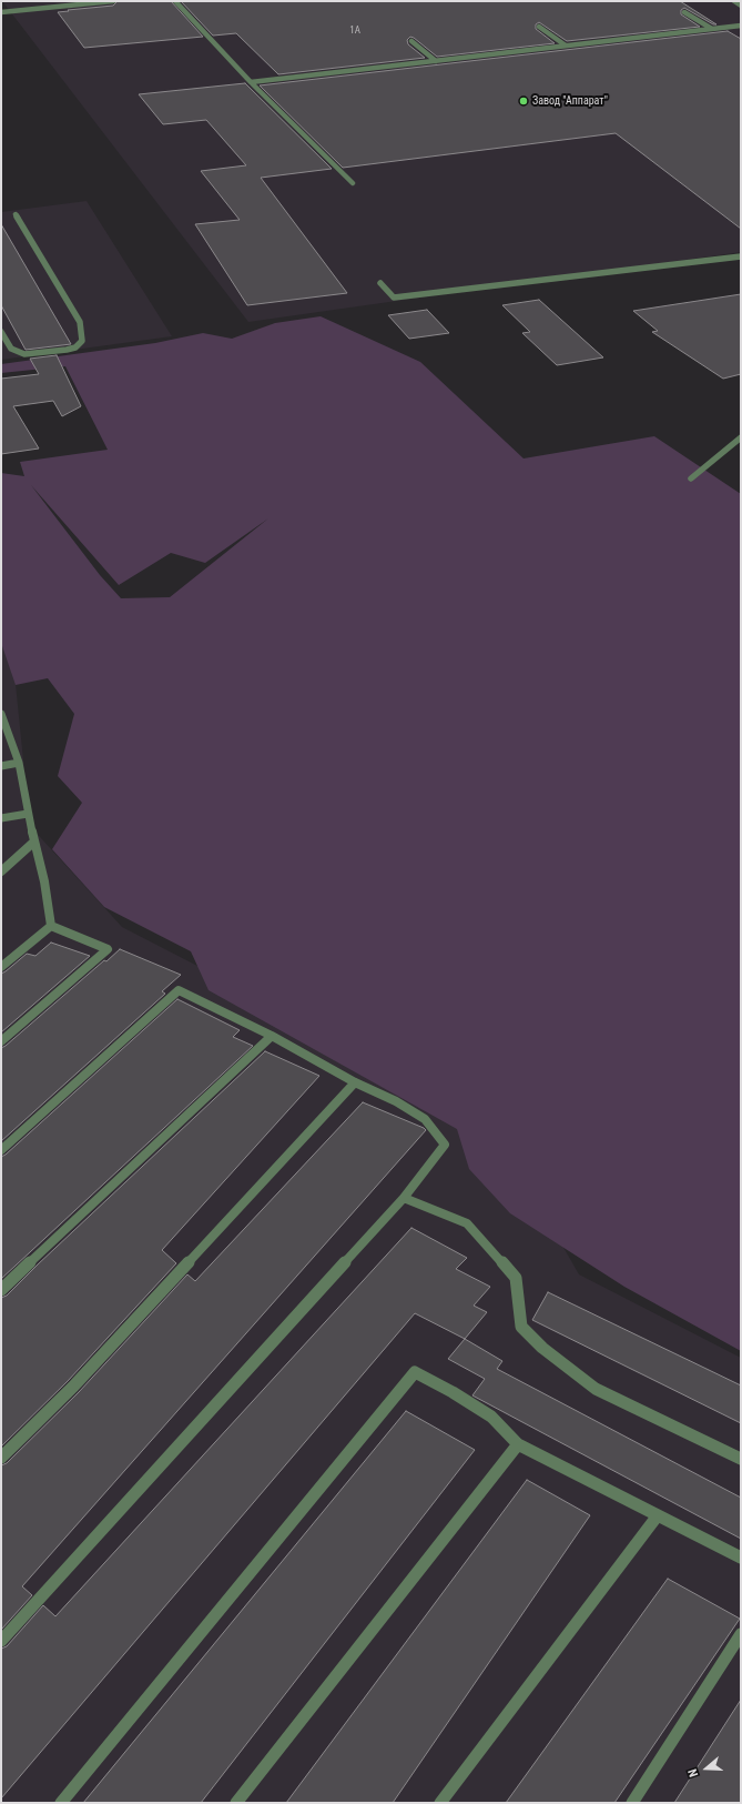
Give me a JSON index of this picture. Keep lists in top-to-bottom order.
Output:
{
  "places": ["Завод \"Аппарат\""],
  "house_numbers": ["1А"],
  "north": "left"
}
